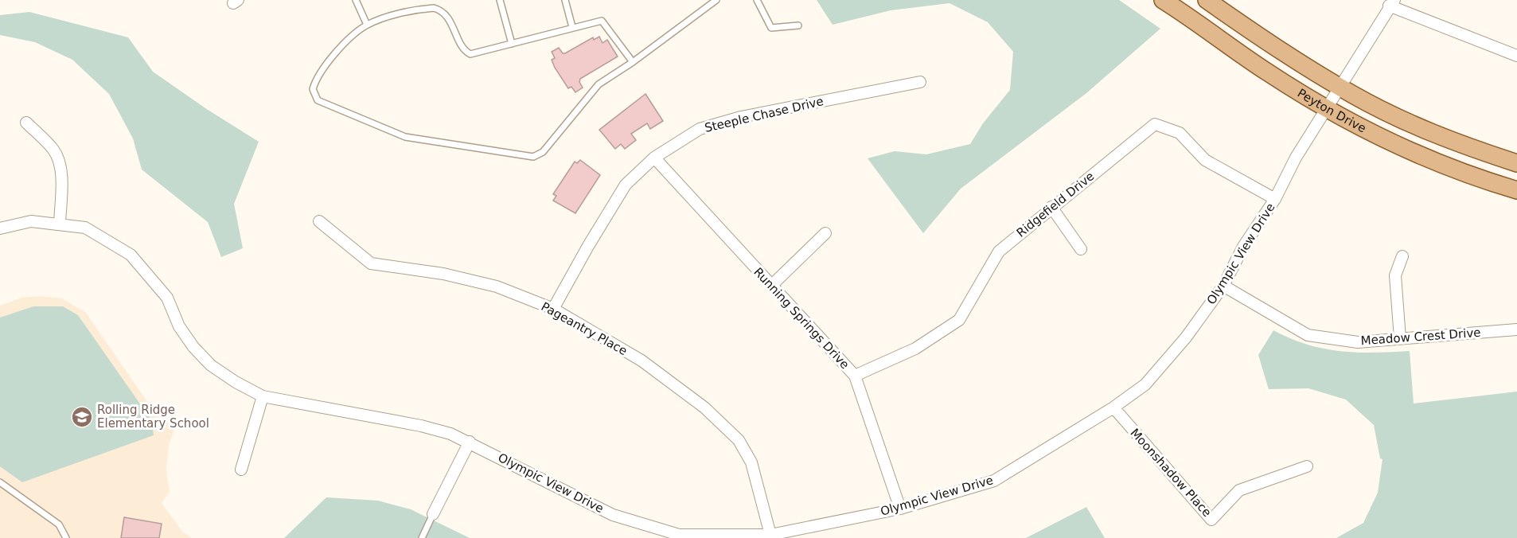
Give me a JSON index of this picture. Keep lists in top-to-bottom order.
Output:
{
  "streets": {
    "main road": ["Peyton Drive"],
    "street": [
      "Steeple Chase Drive",
      "Ridgefield Drive",
      "Olympic View Drive",
      "Running Springs Drive",
      "Pageantry Place",
      "Meadow Crest Drive",
      "Moonshadow Place"
    ]
  },
  "crossings": [
    ["Peyton Drive", "Olympic View Drive"],
    ["Steeple Chase Drive", "Running Springs Drive"],
    ["Steeple Chase Drive", "Pageantry Place"],
    ["Ridgefield Drive", "Olympic View Drive"],
    ["Ridgefield Drive", "Running Springs Drive"],
    ["Olympic View Drive", "Running Springs Drive"],
    ["Olympic View Drive", "Pageantry Place"],
    ["Olympic View Drive", "Meadow Crest Drive"],
    ["Olympic View Drive", "Moonshadow Place"]
  ],
  "places": {
    "school or university": ["Rolling Ridge Elementary School"]
  }
}
